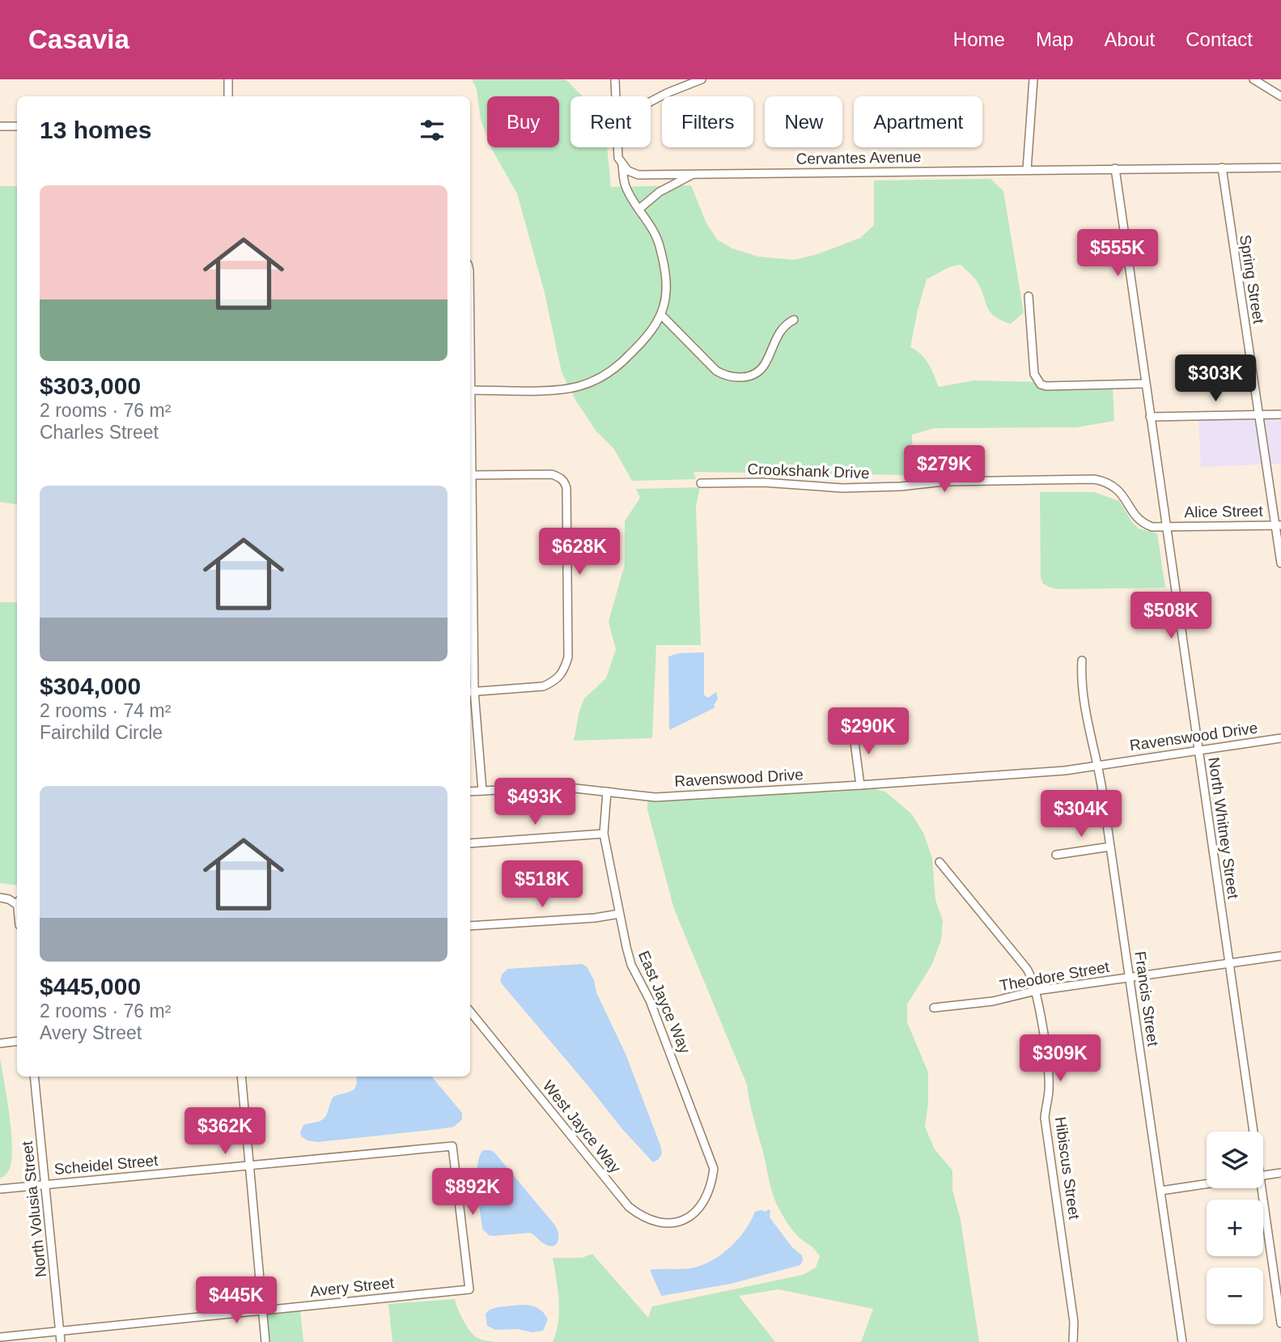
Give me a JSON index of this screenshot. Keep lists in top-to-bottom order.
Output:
{
  "streets": {
    "street": [
      "Cervantes Avenue",
      "Spring Street",
      "Crookshank Drive",
      "Alice Street",
      "Ravenswood Drive",
      "North Whitney Street",
      "Theodore Street",
      "Francis Street",
      "East Jayce Way",
      "West Jayce Way",
      "Scheidel Street",
      "Hibiscus Street",
      "North Volusia Street",
      "Avery Street"
    ]
  },
  "crossings": [
    ["Cervantes Avenue", "Spring Street"],
    ["Cervantes Avenue", "North Whitney Street"],
    ["Spring Street", "Alice Street"],
    ["Crookshank Drive", "Alice Street"],
    ["Crookshank Drive", "North Whitney Street"],
    ["Alice Street", "North Whitney Street"],
    ["Ravenswood Drive", "North Whitney Street"],
    ["Ravenswood Drive", "Francis Street"],
    ["Ravenswood Drive", "East Jayce Way"],
    ["North Whitney Street", "Theodore Street"],
    ["Theodore Street", "Francis Street"],
    ["Theodore Street", "Hibiscus Street"],
    ["East Jayce Way", "West Jayce Way"],
    ["Scheidel Street", "North Volusia Street"],
    ["Scheidel Street", "Avery Street"],
    ["North Volusia Street", "Avery Street"]
  ],
  "page": {
    "header": "Casavia",
    "nav": [
      "Home",
      "Map",
      "About",
      "Contact"
    ],
    "chip": [
      "Buy",
      "Rent",
      "Filters",
      "New",
      "Apartment"
    ],
    "heading": "13 homes",
    "list": [
      {
        "name": "$303,000",
        "note": "2 rooms · 76 m² · Charles Street"
      },
      {
        "name": "$304,000",
        "note": "2 rooms · 74 m² · Fairchild Circle"
      },
      {
        "name": "$445,000",
        "note": "2 rooms · 76 m² · Avery Street"
      }
    ],
    "price": [
      "$555K",
      "$303K",
      "$279K",
      "$628K",
      "$508K",
      "$290K",
      "$493K",
      "$304K",
      "$518K",
      "$309K",
      "$362K",
      "$892K",
      "$445K"
    ],
    "map_buttons": ["+", "−"]
  }
}
